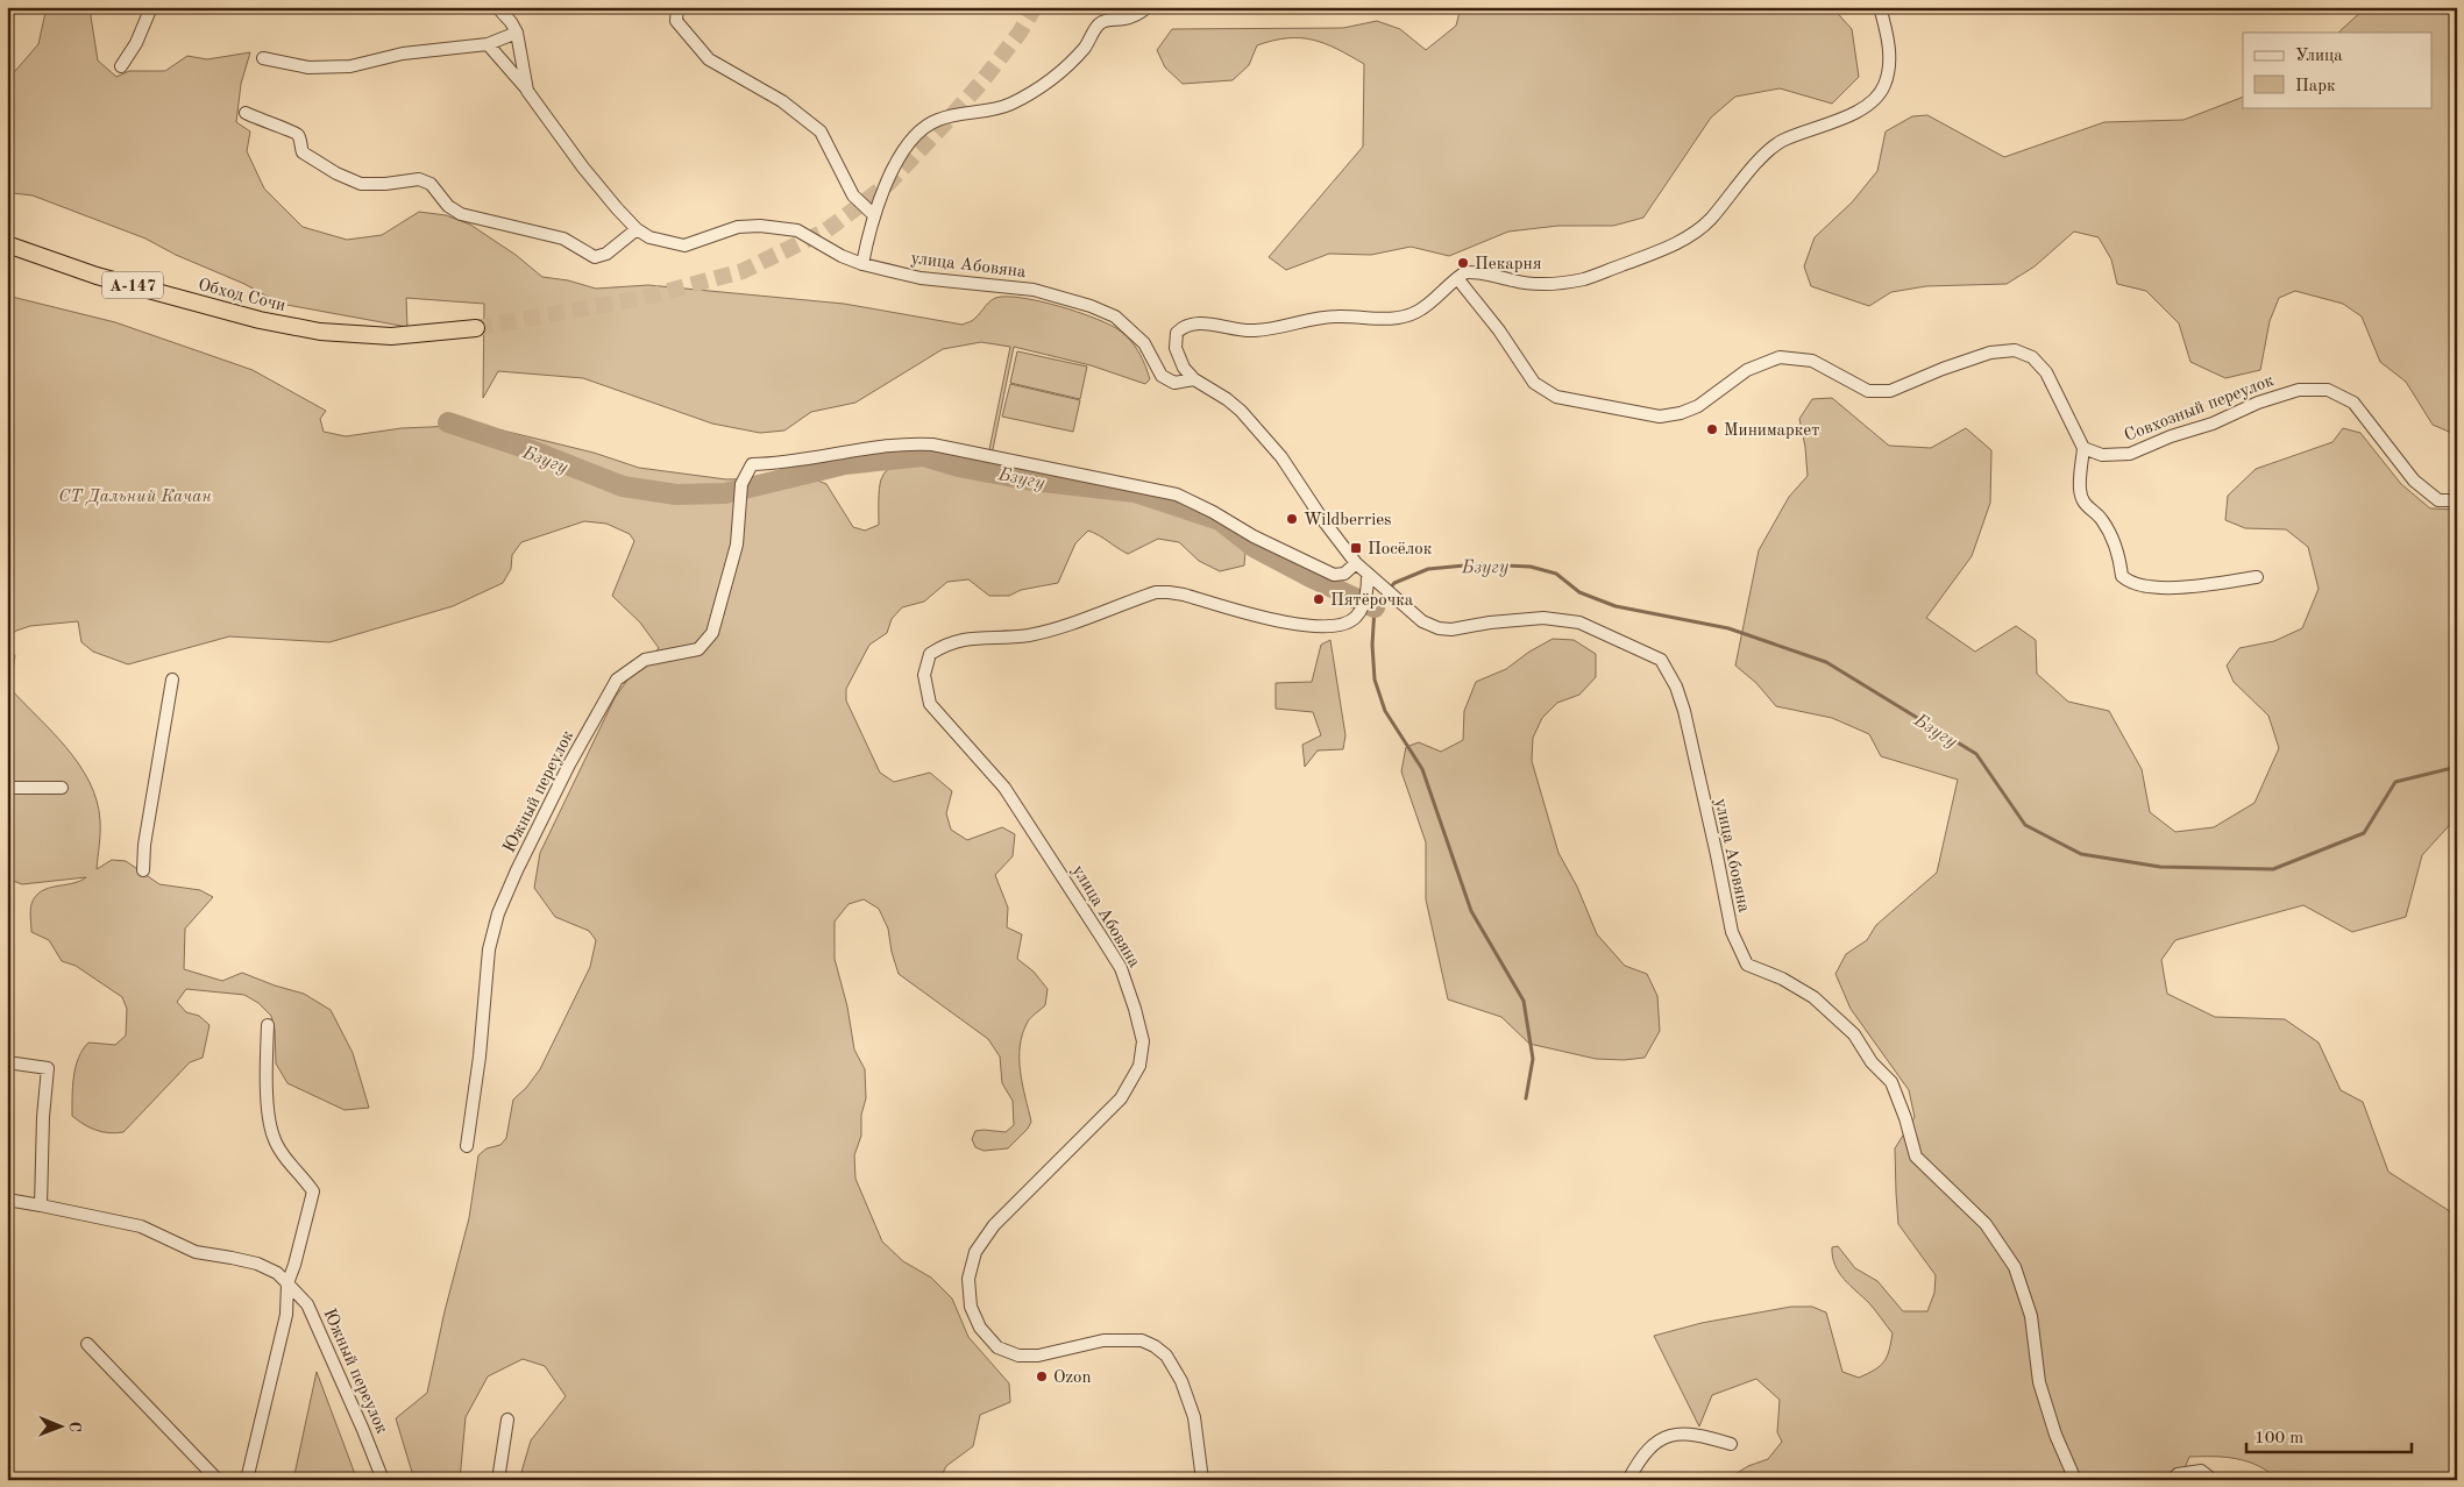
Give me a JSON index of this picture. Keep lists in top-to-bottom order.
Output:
{
  "streets": {
    "highway": ["А-147", "Обход Сочи"],
    "street": ["улица Абовяна", "Совхозный переулок", "Южный переулок"]
  },
  "crossings": [
    ["улица Абовяна", "Южный переулок"]
  ],
  "water": ["Бзугу"],
  "parks": ["СТ Дальний Качан"],
  "places": {
    "other": [
      "Пекарня",
      "Минимаркет",
      "Wildberries",
      "Пятёрочка",
      "Ozon"
    ],
    "transit": ["Посёлок"]
  },
  "legend": ["Улица", "Парк"],
  "scale_bar": "100 m",
  "north": "right"
}
